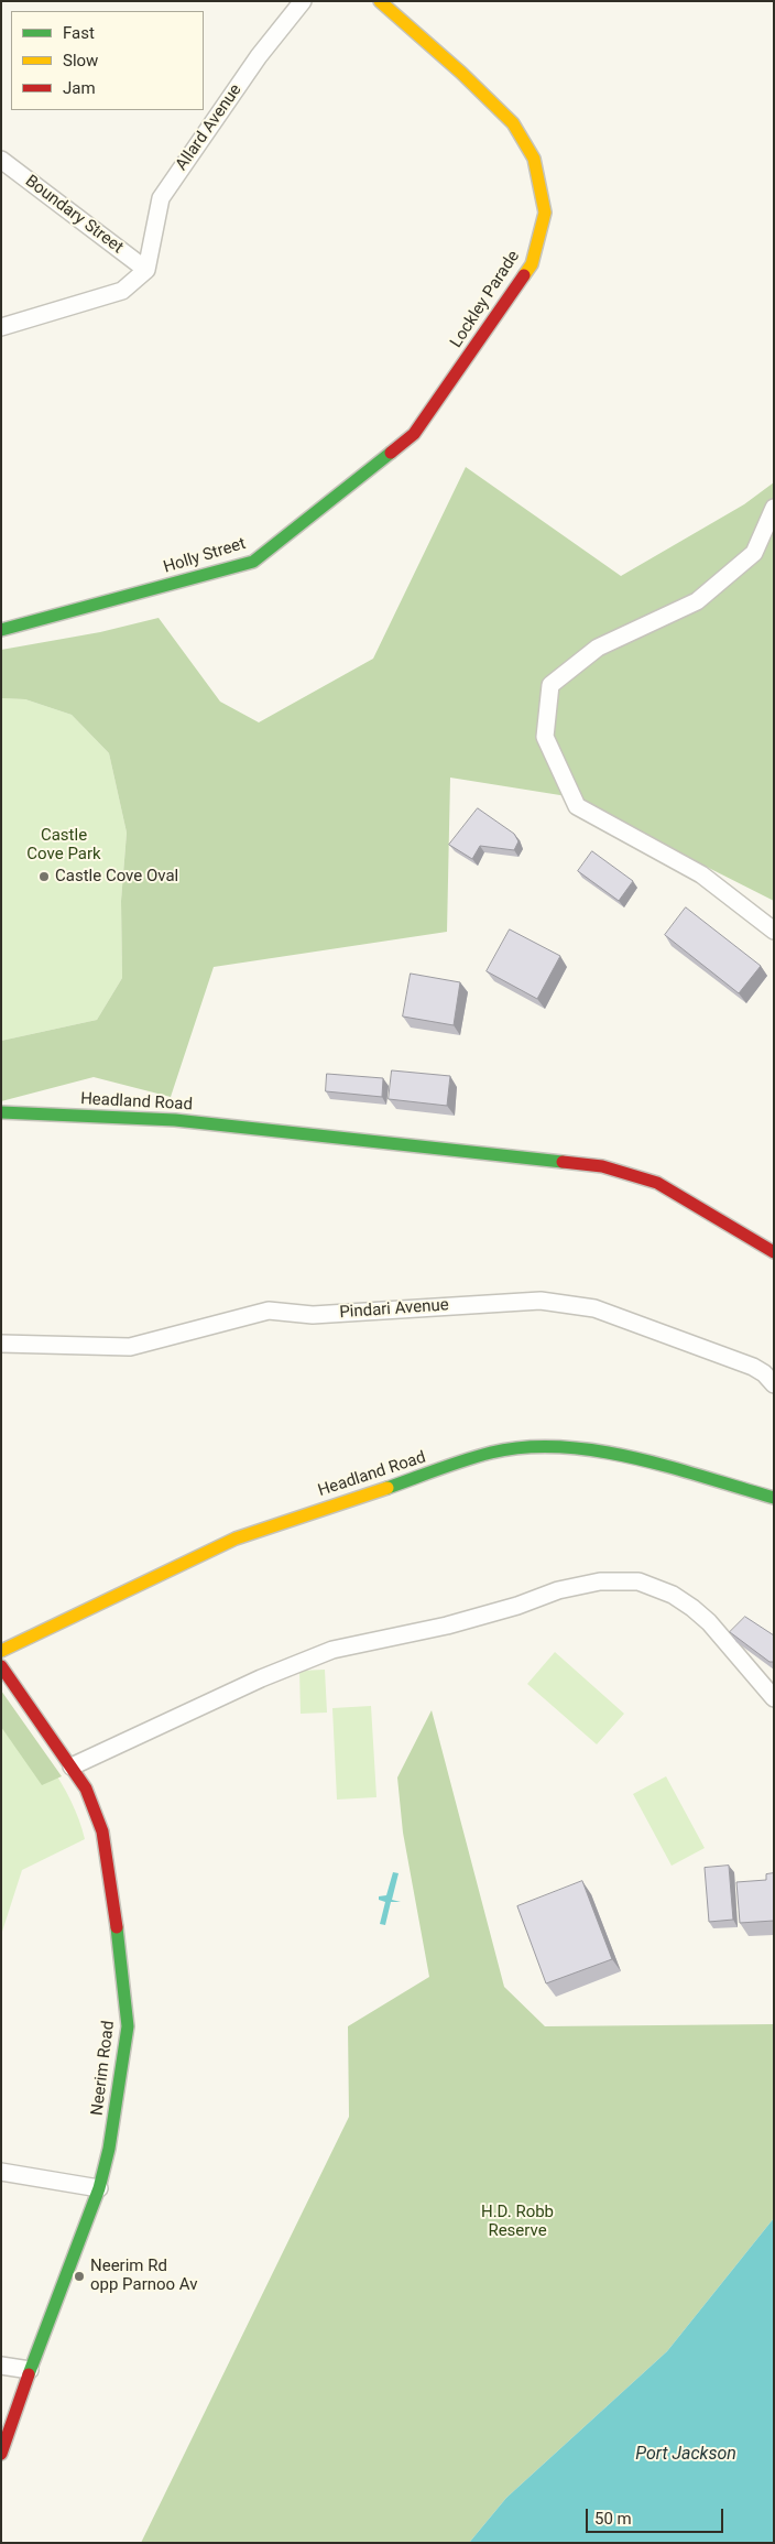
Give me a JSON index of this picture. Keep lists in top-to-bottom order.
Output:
{
  "streets": {
    "street": [
      "Allard Avenue",
      "Boundary Street",
      "Lockley Parade",
      "Holly Street",
      "Headland Road",
      "Pindari Avenue",
      "Neerim Road"
    ]
  },
  "crossings": [
    ["Allard Avenue", "Boundary Street"],
    ["Lockley Parade", "Holly Street"]
  ],
  "water": ["Port Jackson"],
  "parks": ["Castle Cove Park", "H.D. Robb Reserve"],
  "places": ["Castle Cove Oval", "Neerim Rd opp Parnoo Av"],
  "legend": ["Fast", "Slow", "Jam"],
  "scale_bar": "50 m"
}
